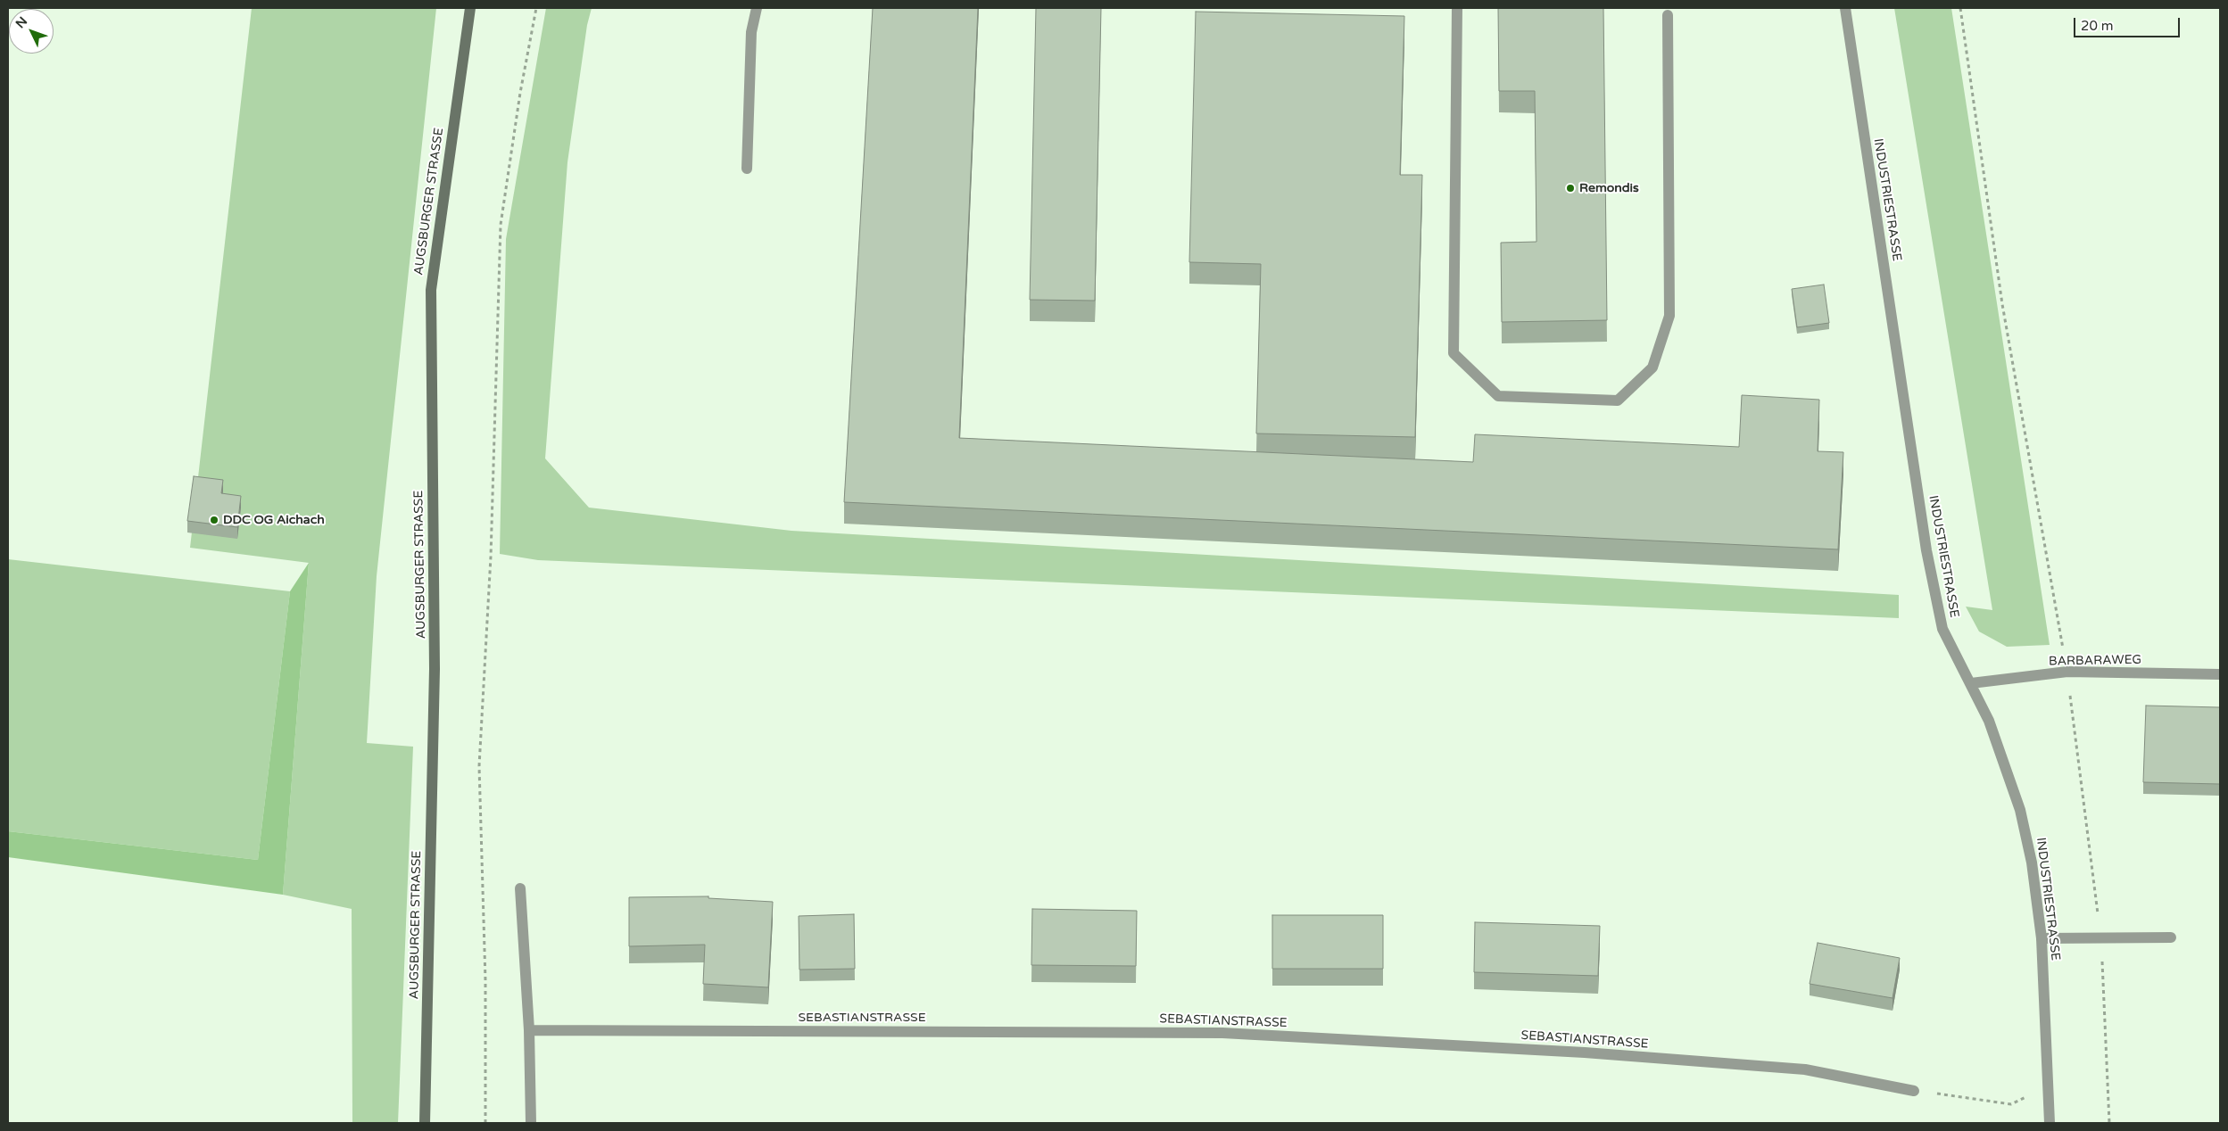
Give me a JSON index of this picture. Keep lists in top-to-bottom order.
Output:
{
  "streets": {
    "main road": ["AUGSBURGER STRASSE"],
    "street": ["INDUSTRIESTRASSE", "BARBARAWEG", "SEBASTIANSTRASSE"]
  },
  "crossings": [
    ["INDUSTRIESTRASSE", "BARBARAWEG"]
  ],
  "places": ["Remondis", "DDC OG Aichach"],
  "scale_bar": "20 m",
  "north": "top left"
}
